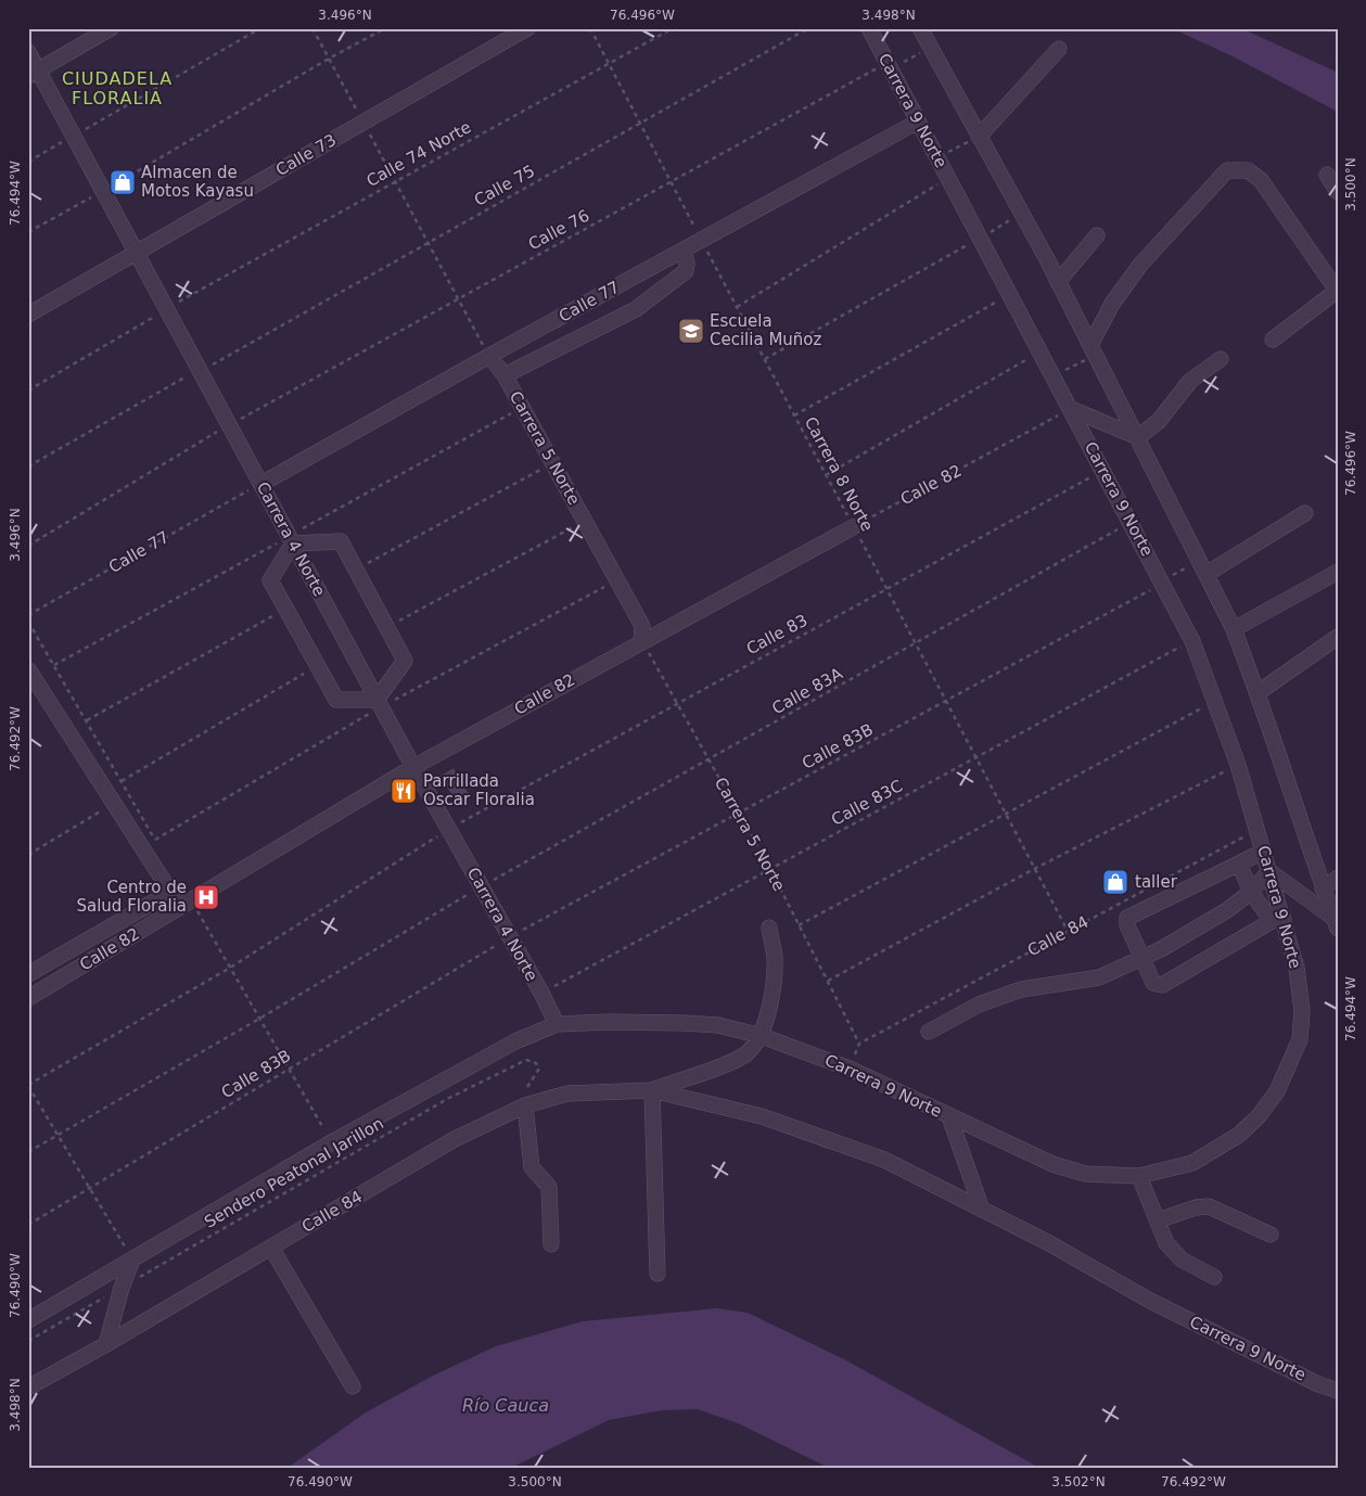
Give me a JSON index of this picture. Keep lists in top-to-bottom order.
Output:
{
  "streets": {
    "street": [
      "Carrera 9 Norte",
      "Calle 73",
      "Calle 77",
      "Carrera 5 Norte",
      "Calle 82",
      "Carrera 4 Norte",
      "Calle 84"
    ],
    "path": [
      "Calle 74 Norte",
      "Calle 75",
      "Calle 76",
      "Carrera 8 Norte",
      "Calle 83",
      "Calle 83A",
      "Calle 83B",
      "Calle 83C",
      "Sendero Peatonal Jarillon"
    ]
  },
  "crossings": [
    ["Carrera 9 Norte", "Calle 76"],
    ["Carrera 9 Norte", "Calle 77"],
    ["Carrera 9 Norte", "Calle 82"],
    ["Carrera 9 Norte", "Carrera 4 Norte"],
    ["Carrera 9 Norte", "Calle 83"],
    ["Carrera 9 Norte", "Calle 83A"],
    ["Carrera 9 Norte", "Calle 83B"],
    ["Carrera 9 Norte", "Calle 83C"],
    ["Carrera 9 Norte", "Calle 84"],
    ["Calle 74 Norte", "Carrera 8 Norte"],
    ["Calle 73", "Carrera 4 Norte"],
    ["Calle 75", "Carrera 8 Norte"],
    ["Calle 76", "Carrera 8 Norte"],
    ["Calle 77", "Carrera 5 Norte"],
    ["Calle 77", "Carrera 8 Norte"],
    ["Calle 77", "Carrera 4 Norte"],
    ["Carrera 5 Norte", "Calle 82"],
    ["Carrera 5 Norte", "Calle 83"],
    ["Carrera 5 Norte", "Calle 83A"],
    ["Carrera 5 Norte", "Calle 83B"],
    ["Carrera 5 Norte", "Calle 83C"],
    ["Carrera 5 Norte", "Calle 84"],
    ["Carrera 8 Norte", "Calle 82"],
    ["Carrera 8 Norte", "Calle 83"],
    ["Carrera 8 Norte", "Calle 83A"],
    ["Carrera 8 Norte", "Calle 83B"],
    ["Carrera 8 Norte", "Calle 83C"],
    ["Carrera 8 Norte", "Calle 84"],
    ["Calle 82", "Carrera 4 Norte"],
    ["Calle 84", "Sendero Peatonal Jarillon"]
  ],
  "districts": ["CIUDADELA FLORALIA"],
  "water": ["Río Cauca"],
  "places": {
    "shop": ["Almacen de Motos Kayasu", "taller"],
    "school or university": ["Escuela Cecilia Muñoz"],
    "restaurant": ["Parrillada Oscar Floralia"],
    "hospital": ["Centro de Salud Floralia"]
  },
  "coordinates": [
    "3.496°N",
    "76.496°W",
    "3.498°N",
    "3.500°N",
    "76.494°W",
    "76.492°W",
    "76.490°W",
    "3.502°N"
  ]
}
